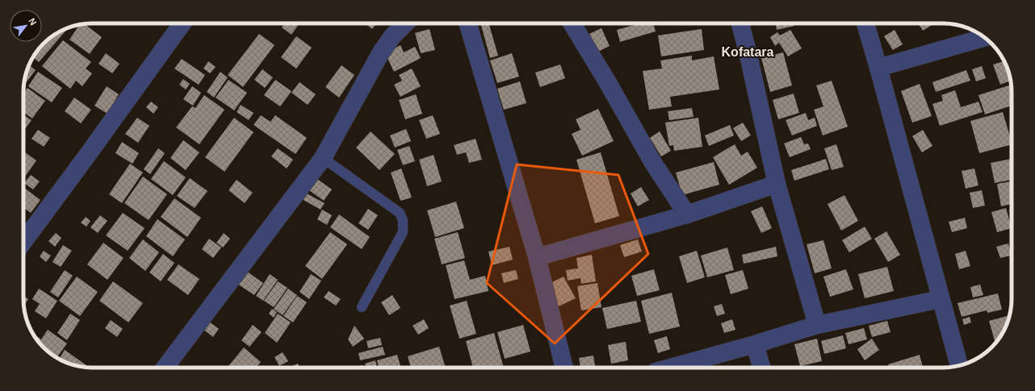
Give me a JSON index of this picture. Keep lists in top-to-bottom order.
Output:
{
  "districts": ["Kofatara"],
  "north": "top right"
}
